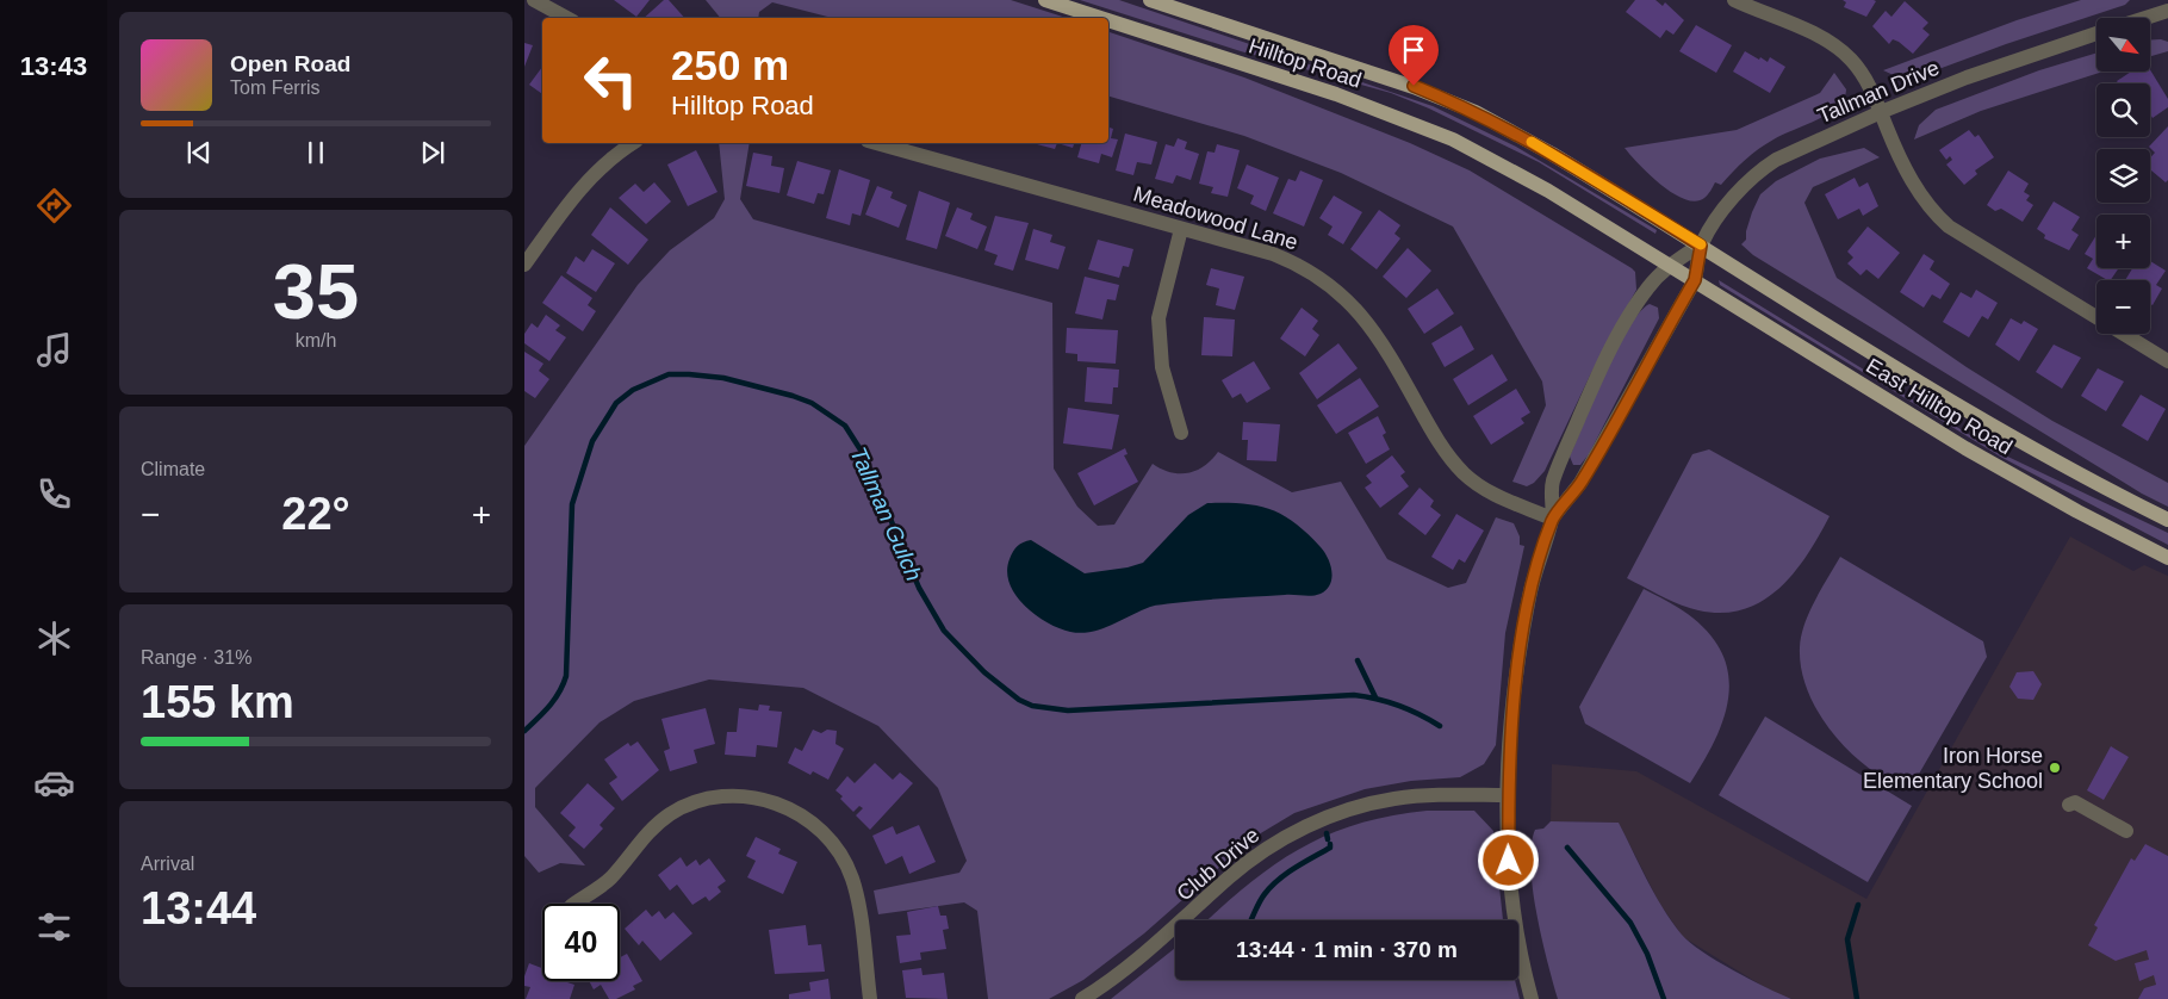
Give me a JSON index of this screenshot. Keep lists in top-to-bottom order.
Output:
{
  "streets": {
    "main road": ["Hilltop Road", "East Hilltop Road"],
    "street": ["Tallman Drive", "Meadowood Lane", "Club Drive"]
  },
  "crossings": [
    ["Hilltop Road", "Tallman Drive"],
    ["Hilltop Road", "East Hilltop Road"],
    ["Tallman Drive", "Meadowood Lane"],
    ["Tallman Drive", "East Hilltop Road"],
    ["Tallman Drive", "Club Drive"]
  ],
  "water": ["Tallman Gulch"],
  "places": ["Iron Horse Elementary School"],
  "north": "bottom right",
  "page": {
    "tabs": "13:43",
    "map_buttons": ["+", "−"],
    "turn": ["250 m", "Hilltop Road"],
    "song": ["Open Road", "Tom Ferris"],
    "tile": [
      ["35", "km/h"],
      "Climate",
      ["Range · 31%", "155 km"],
      ["Arrival", "13:44"]
    ],
    "heat": ["−", "22°", "+"],
    "limit": "40",
    "trip": "13:44 · 1 min · 370 m"
  }
}
